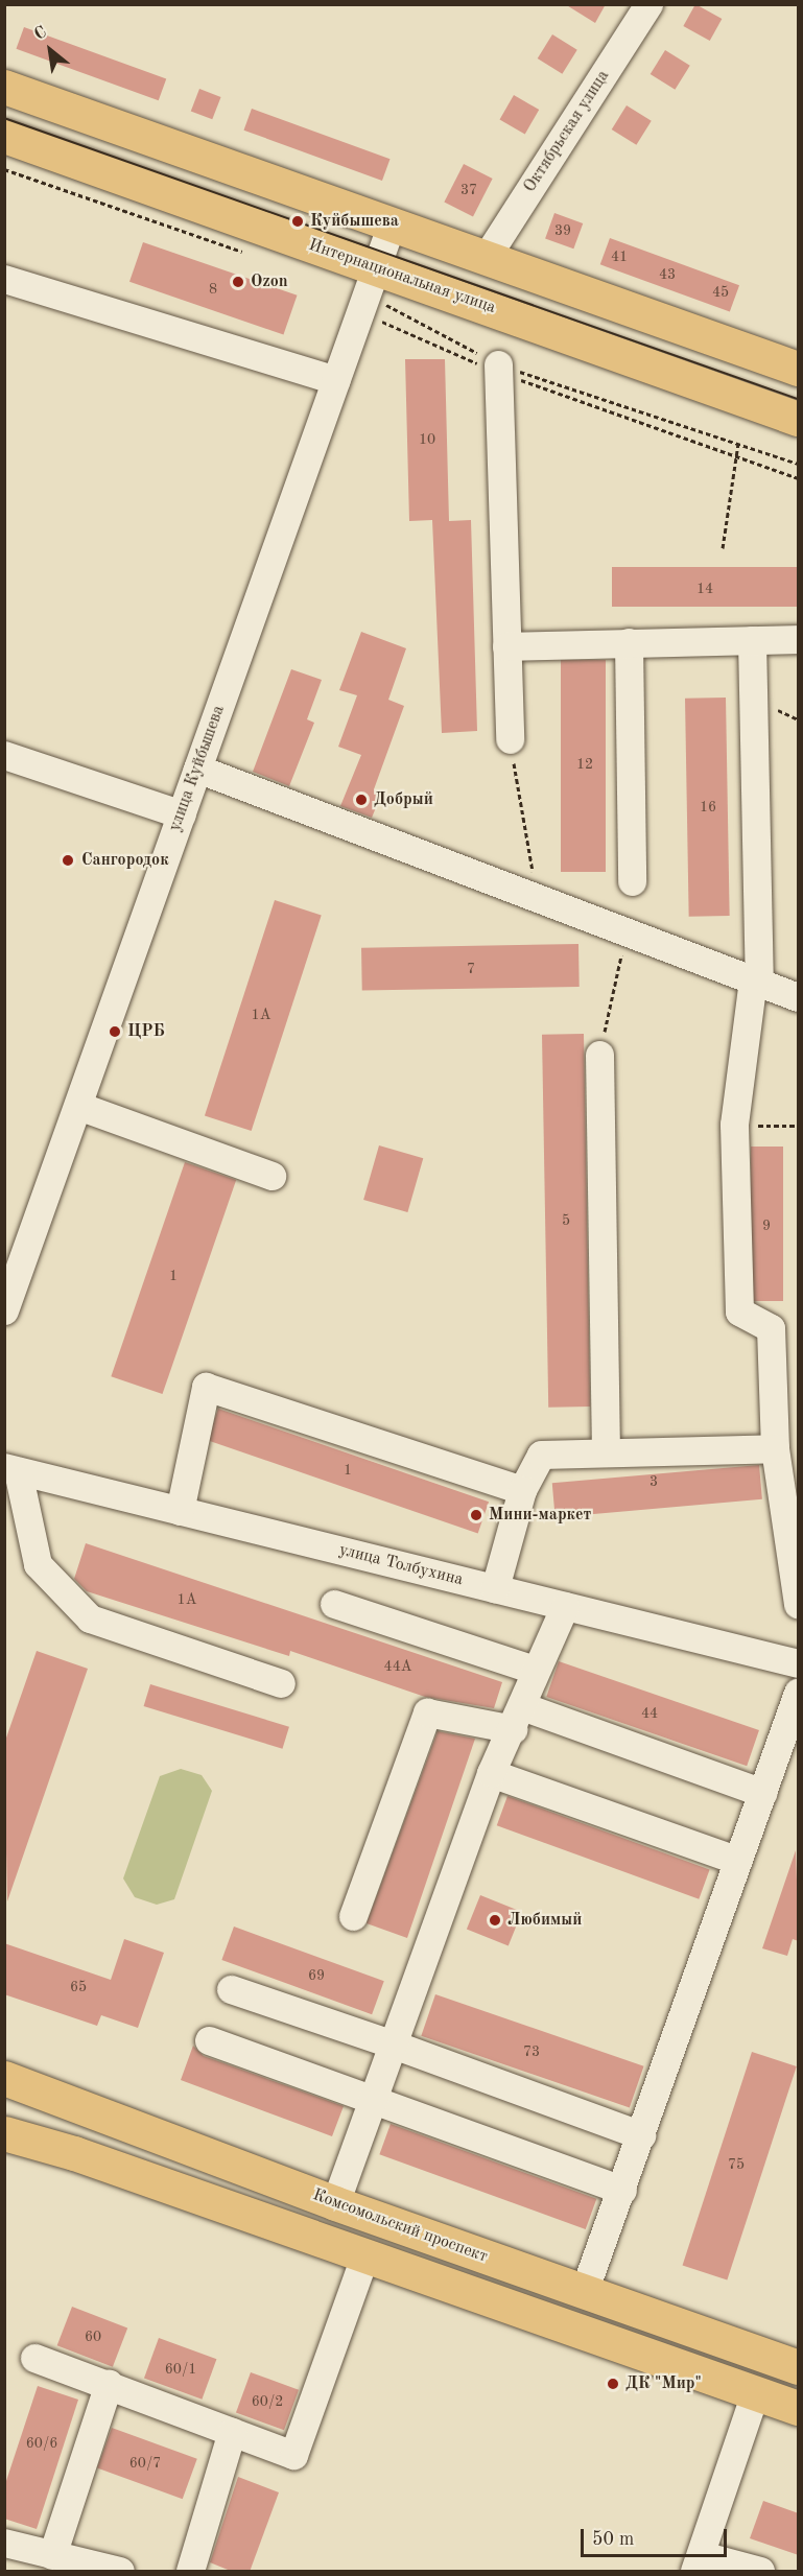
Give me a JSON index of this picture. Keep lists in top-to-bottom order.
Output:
{
  "streets": {
    "main road": ["Интернациональная улица", "Комсомольский проспект"],
    "street": ["Октябрьская улица", "улица Куйбышева", "улица Толбухина"]
  },
  "crossings": [
    ["Интернациональная улица", "улица Куйбышева"]
  ],
  "places": [
    "Куйбышева",
    "Ozon",
    "Добрый",
    "Сангородок",
    "ЦРБ",
    "Мини-маркет",
    "Любимый",
    "ДК \"Мир\""
  ],
  "house_numbers": [
    "37",
    "39",
    "41",
    "43",
    "8",
    "45",
    "10",
    "14",
    "12",
    "16",
    "7",
    "1А",
    "5",
    "9",
    "1",
    "1",
    "3",
    "1А",
    "44А",
    "44",
    "69",
    "65",
    "73",
    "75",
    "60",
    "60/1",
    "60/2",
    "60/6",
    "60/7"
  ],
  "scale_bar": "50 m",
  "north": "top left"
}
